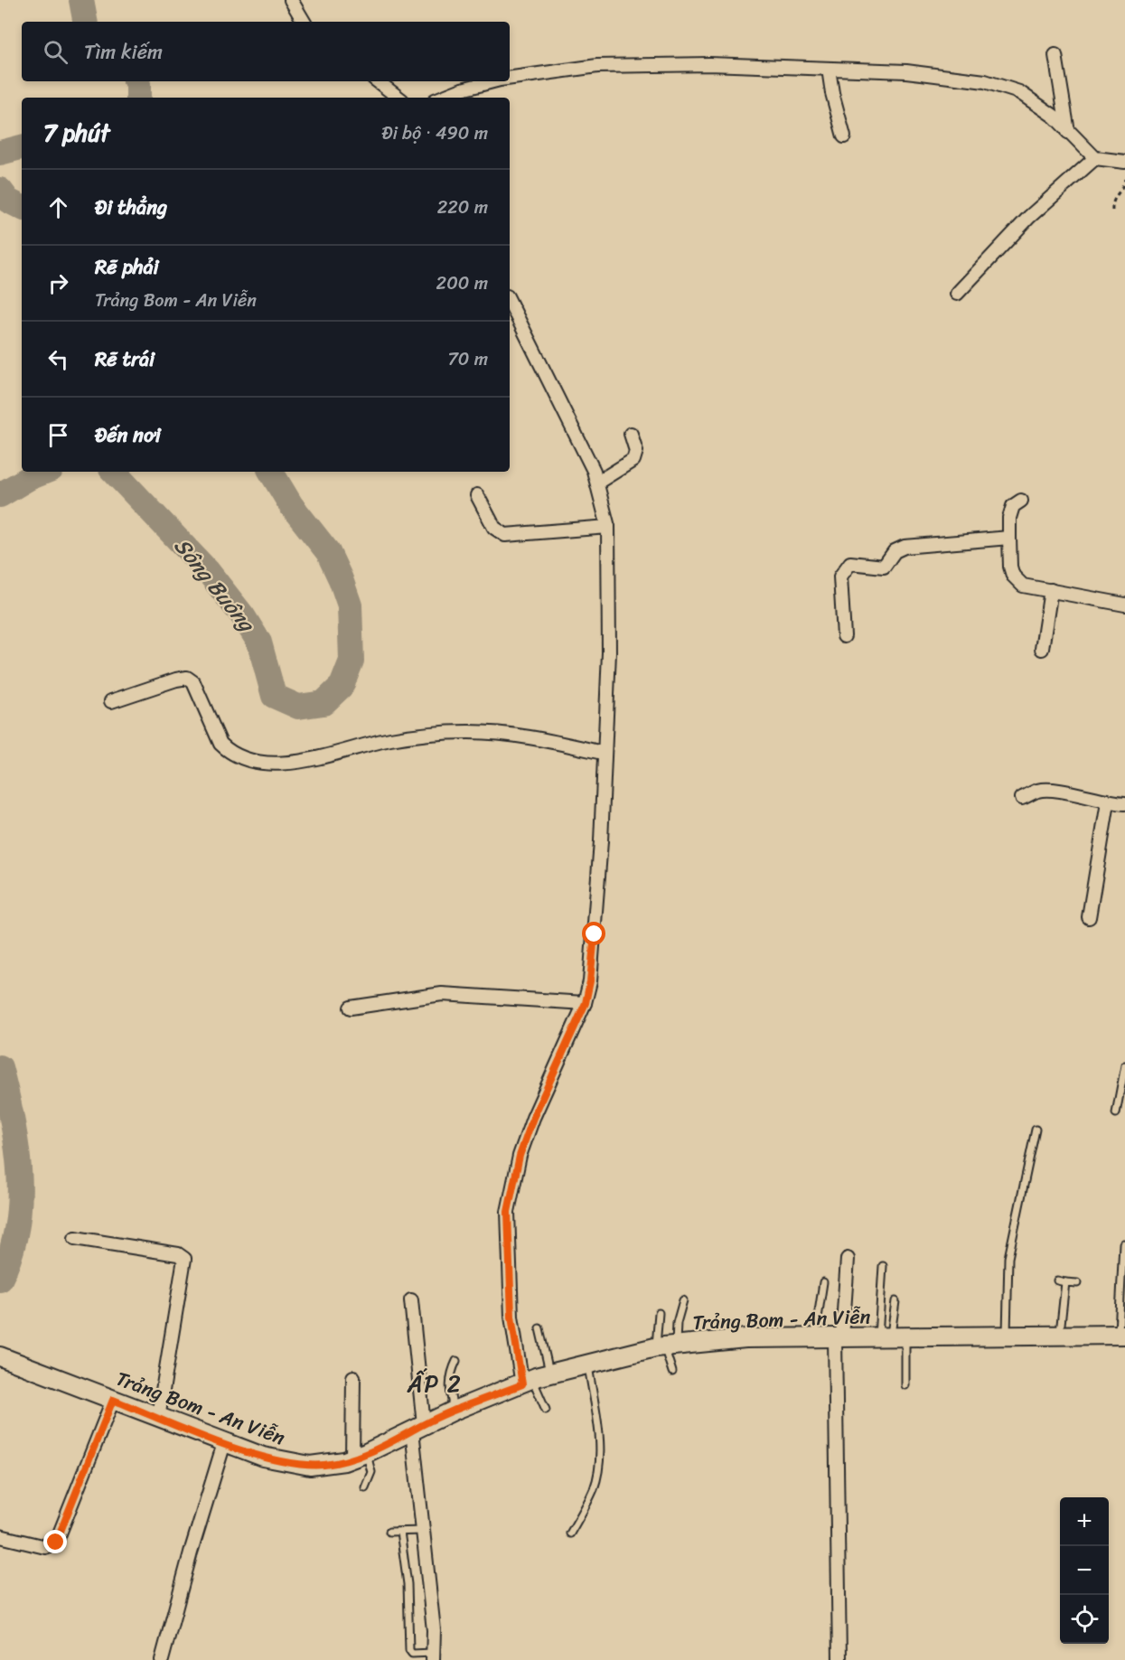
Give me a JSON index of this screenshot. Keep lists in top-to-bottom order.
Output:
{
  "streets": {
    "main road": ["Trảng Bom - An Viễn"]
  },
  "districts": ["ẤP 2"],
  "water": ["Sông Buông"],
  "page": {
    "search": "Tìm kiếm",
    "heading": ["7 phút", "Đi bộ · 490 m"],
    "list": [
      ["Đi thẳng", "220 m"],
      ["Rẽ phải", "Trảng Bom - An Viễn", "200 m"],
      ["Rẽ trái", "70 m"],
      "Đến nơi"
    ],
    "map_buttons": ["+", "−"]
  }
}
